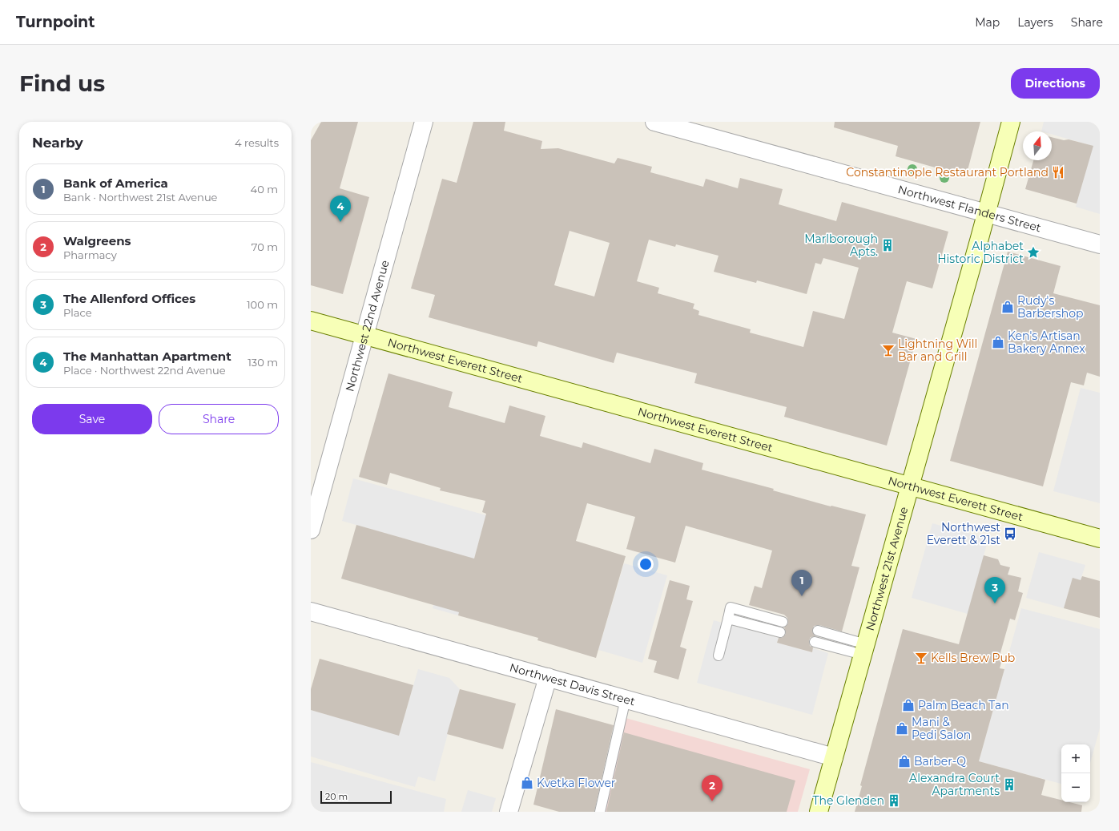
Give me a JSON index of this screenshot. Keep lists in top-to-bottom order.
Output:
{
  "streets": {
    "main road": ["Northwest Everett Street", "Northwest 21st Avenue"],
    "street": ["Northwest Flanders Street", "Northwest 22nd Avenue", "Northwest Davis Street"]
  },
  "crossings": [
    ["Northwest Flanders Street", "Northwest 21st Avenue"],
    ["Northwest 22nd Avenue", "Northwest Everett Street"],
    ["Northwest Everett Street", "Northwest 21st Avenue"],
    ["Northwest 21st Avenue", "Northwest Davis Street"]
  ],
  "places": {
    "restaurant": ["Constantinople Restaurant Portland"],
    "building": ["Marlborough Apts.", "Alexandra Court Apartments", "The Glenden"],
    "place": ["Alphabet Historic District"],
    "shop": [
      "Rudy's Barbershop",
      "Ken's Artisan Bakery Annex",
      "Palm Beach Tan",
      "Mani & Pedi Salon",
      "Barber-Q",
      "Kvetka Flower"
    ],
    "bar": ["Lightning Will Bar and Grill", "Kells Brew Pub"],
    "bus stop": ["Northwest Everett & 21st"]
  },
  "scale_bar": "20 m",
  "north": "top",
  "page": {
    "header": "Turnpoint",
    "nav": ["Map", "Layers", "Share"],
    "buttons": [
      "Directions",
      ["Save", "Share"]
    ],
    "title": "Find us",
    "heading": ["Nearby", "4 results"],
    "list": [
      {
        "mark": "1",
        "name": "Bank of America",
        "note": "Bank · Northwest 21st Avenue",
        "value": "40 m"
      },
      {
        "mark": "2",
        "name": "Walgreens",
        "note": "Pharmacy",
        "value": "70 m"
      },
      {
        "mark": "3",
        "name": "The Allenford Offices",
        "note": "Place",
        "value": "100 m"
      },
      {
        "mark": "4",
        "name": "The Manhattan Apartment",
        "note": "Place · Northwest 22nd Avenue",
        "value": "130 m"
      }
    ],
    "pins": [
      "4",
      "1",
      "3",
      "2"
    ],
    "map_buttons": ["+", "−"],
    "scale": "20 m"
  }
}
